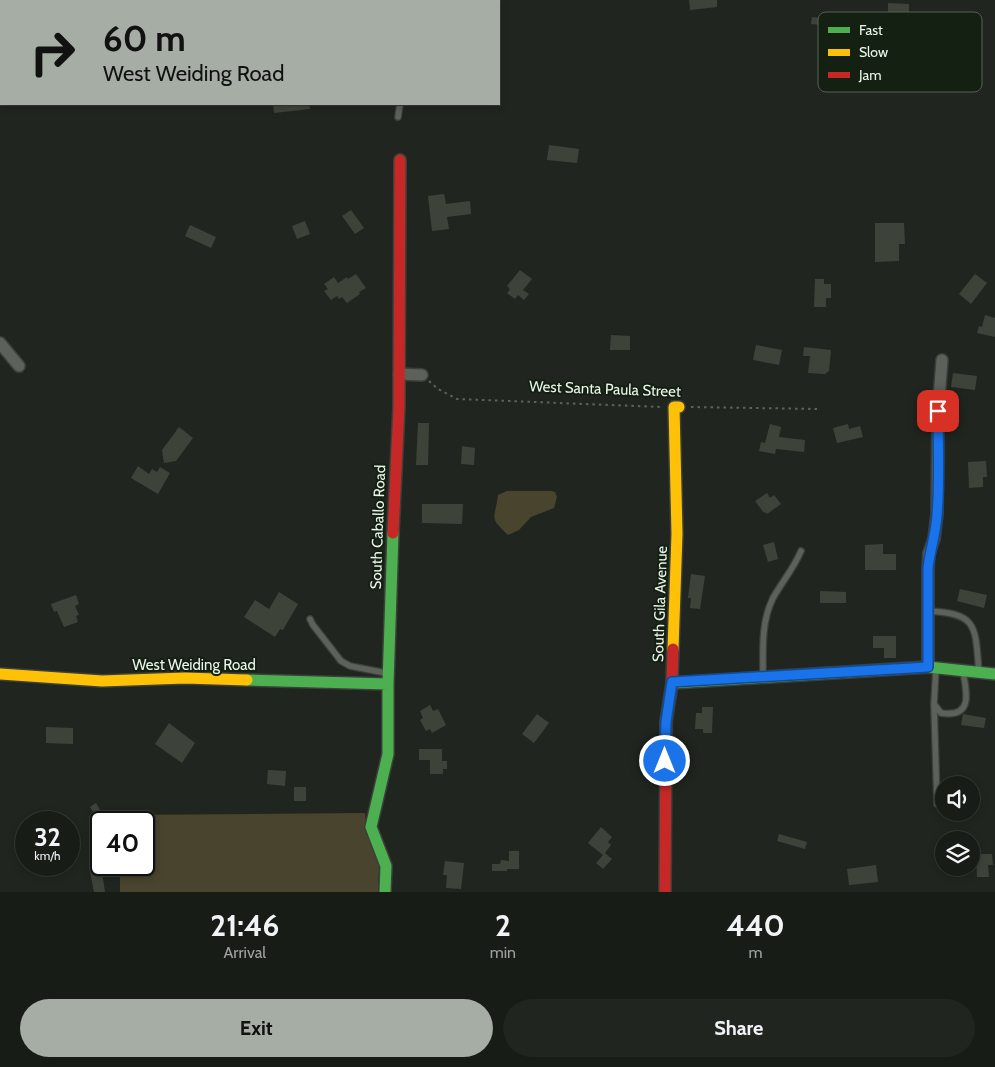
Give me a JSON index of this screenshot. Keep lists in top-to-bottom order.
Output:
{
  "streets": {
    "street": ["South Caballo Road", "South Gila Avenue", "West Weiding Road"],
    "path": ["West Santa Paula Street"]
  },
  "crossings": [
    ["West Santa Paula Street", "South Gila Avenue"],
    ["South Caballo Road", "West Weiding Road"]
  ],
  "legend": ["Fast", "Slow", "Jam"],
  "page": {
    "turn": ["60 m", "West Weiding Road"],
    "speed": "32 km/h",
    "limit": "40",
    "eta": [
      "21:46",
      "Arrival",
      "2",
      "min",
      "440",
      "m"
    ],
    "buttons": ["Exit", "Share"]
  }
}
